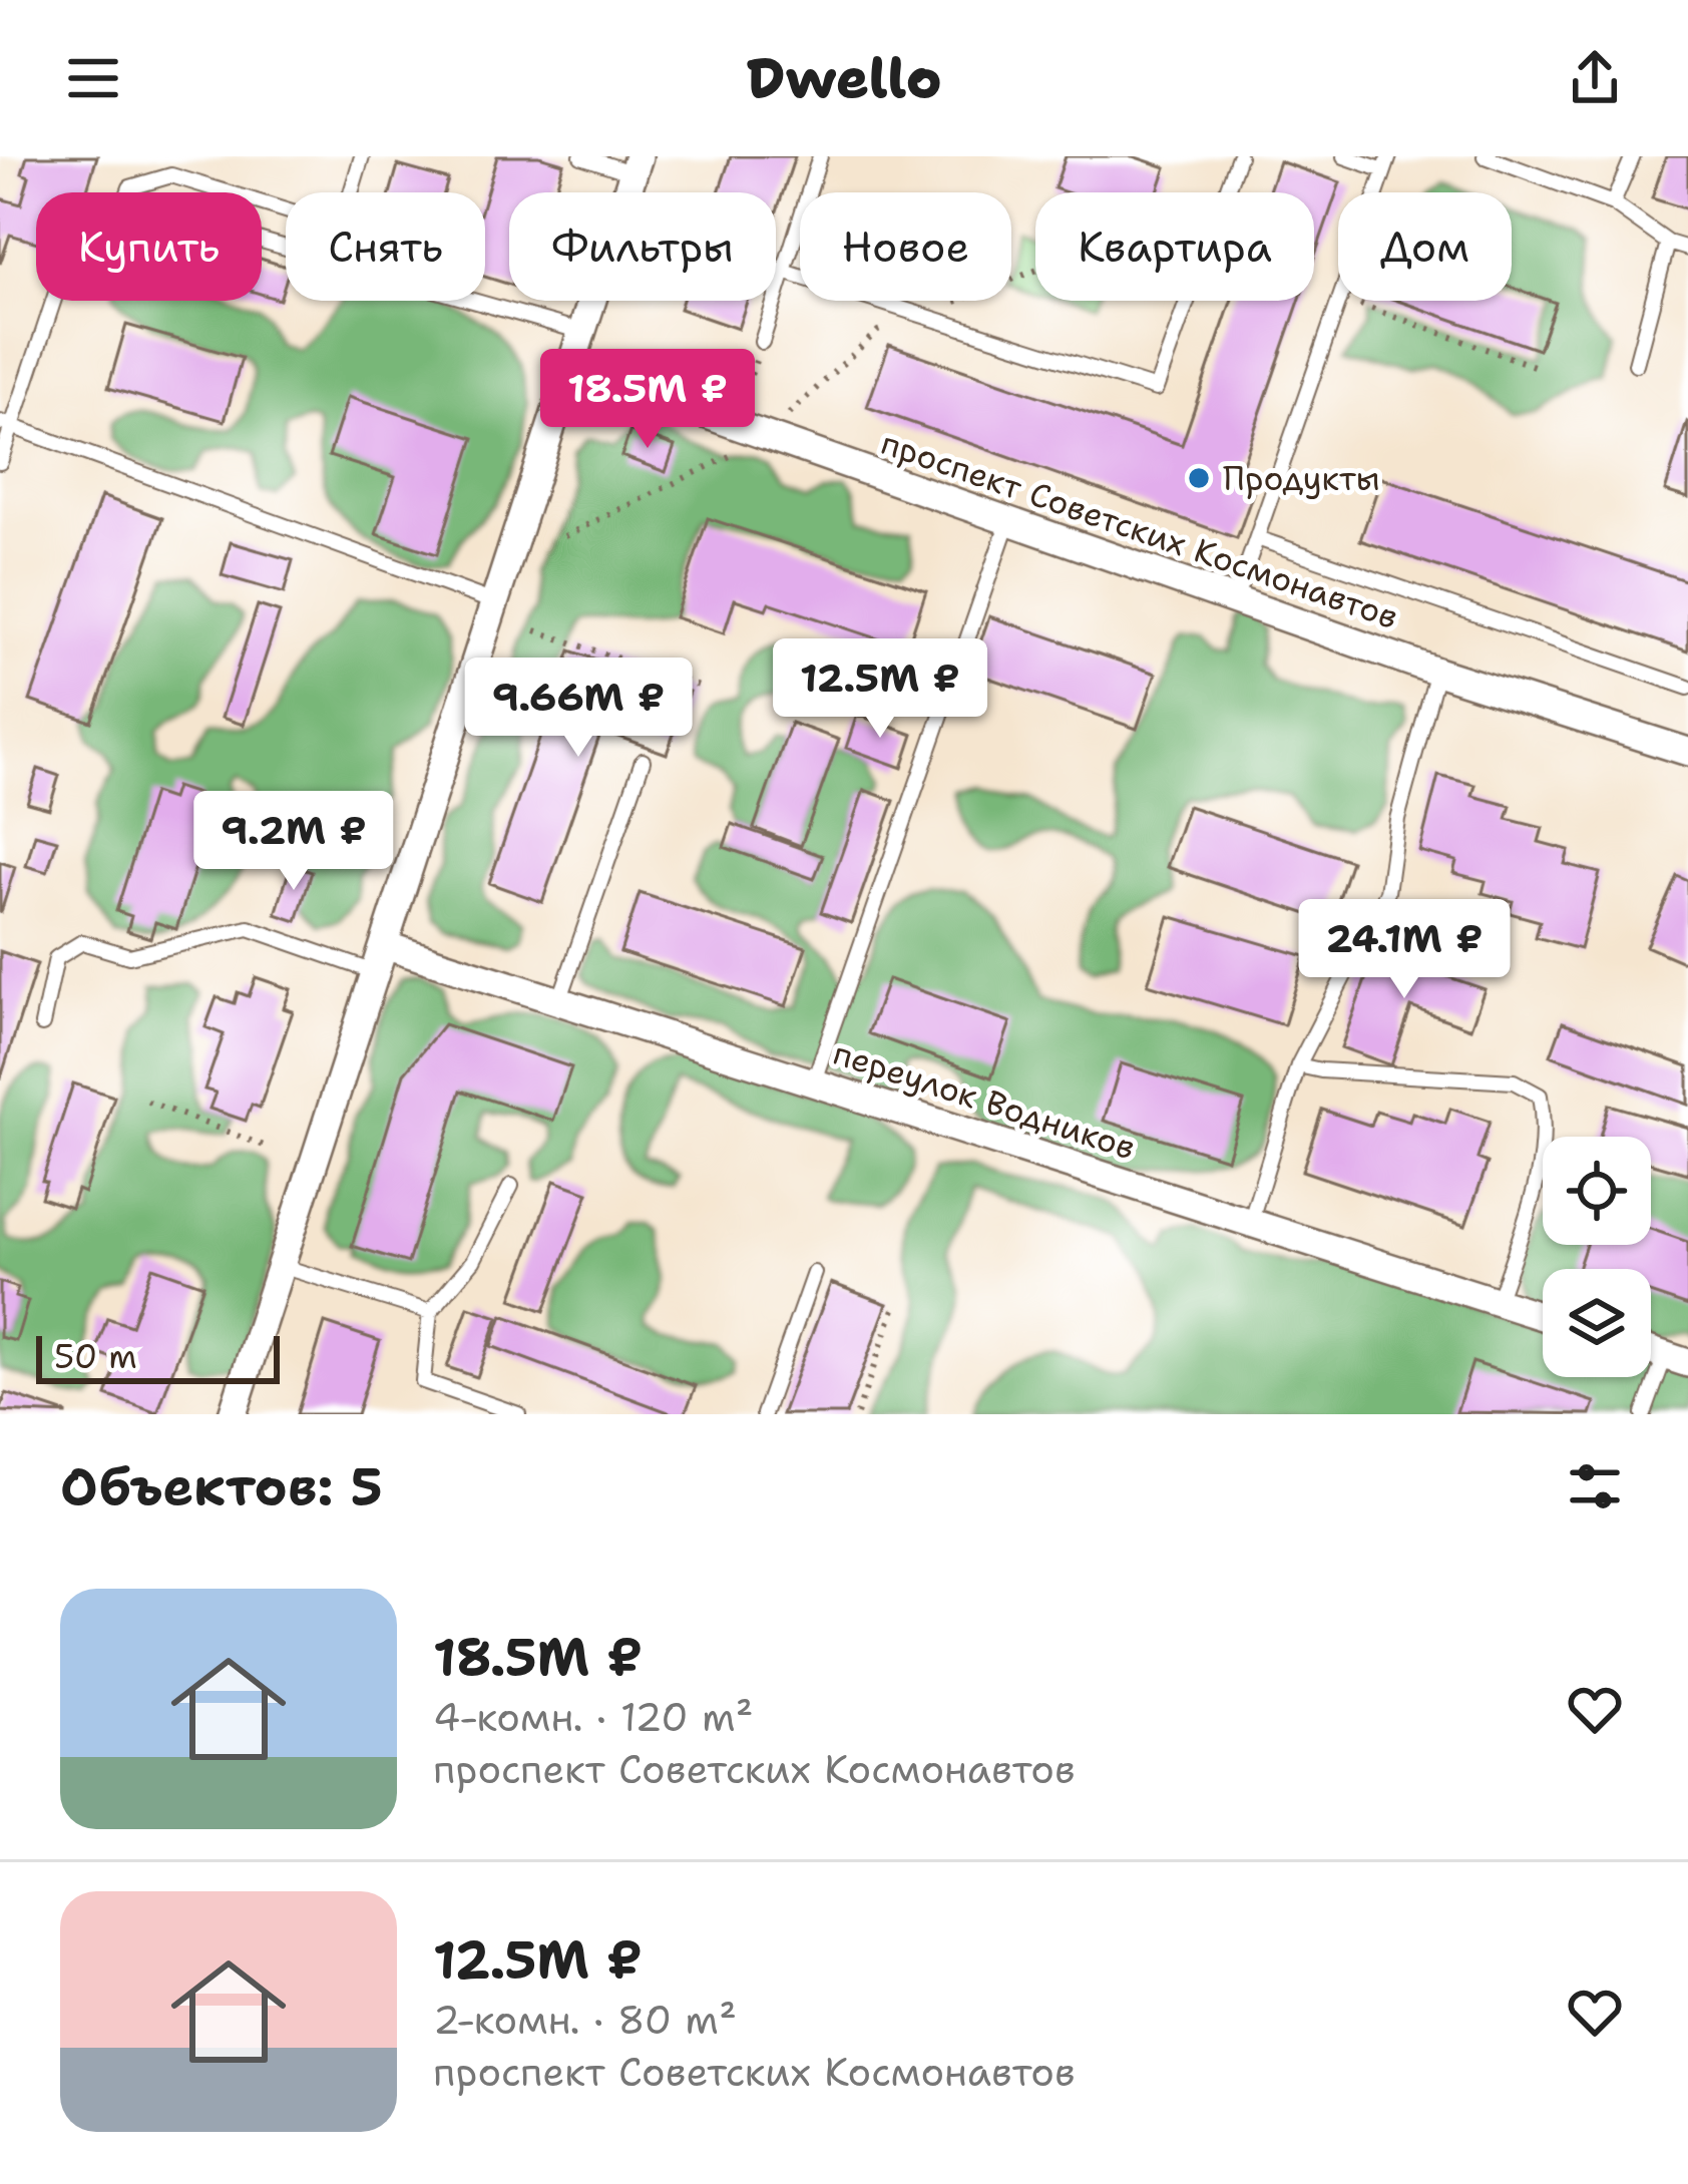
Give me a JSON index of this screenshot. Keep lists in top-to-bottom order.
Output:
{
  "streets": {
    "street": ["проспект Советских Космонавтов", "переулок Водников"]
  },
  "places": ["Продукты"],
  "scale_bar": "50 m",
  "page": {
    "header": "Dwello",
    "chip": [
      "Купить",
      "Снять",
      "Фильтры",
      "Новое",
      "Квартира",
      "Дом"
    ],
    "price": [
      "18.5M ₽",
      "12.5M ₽",
      "9.66M ₽",
      "9.2M ₽",
      "24.1M ₽"
    ],
    "scale": "50 m",
    "heading": "Объектов: 5",
    "list": [
      {
        "name": "18.5M ₽",
        "note": "4-комн. · 120 m² · проспект Советских Космонавтов"
      },
      {
        "name": "12.5M ₽",
        "note": "2-комн. · 80 m² · проспект Советских Космонавтов"
      }
    ]
  }
}
